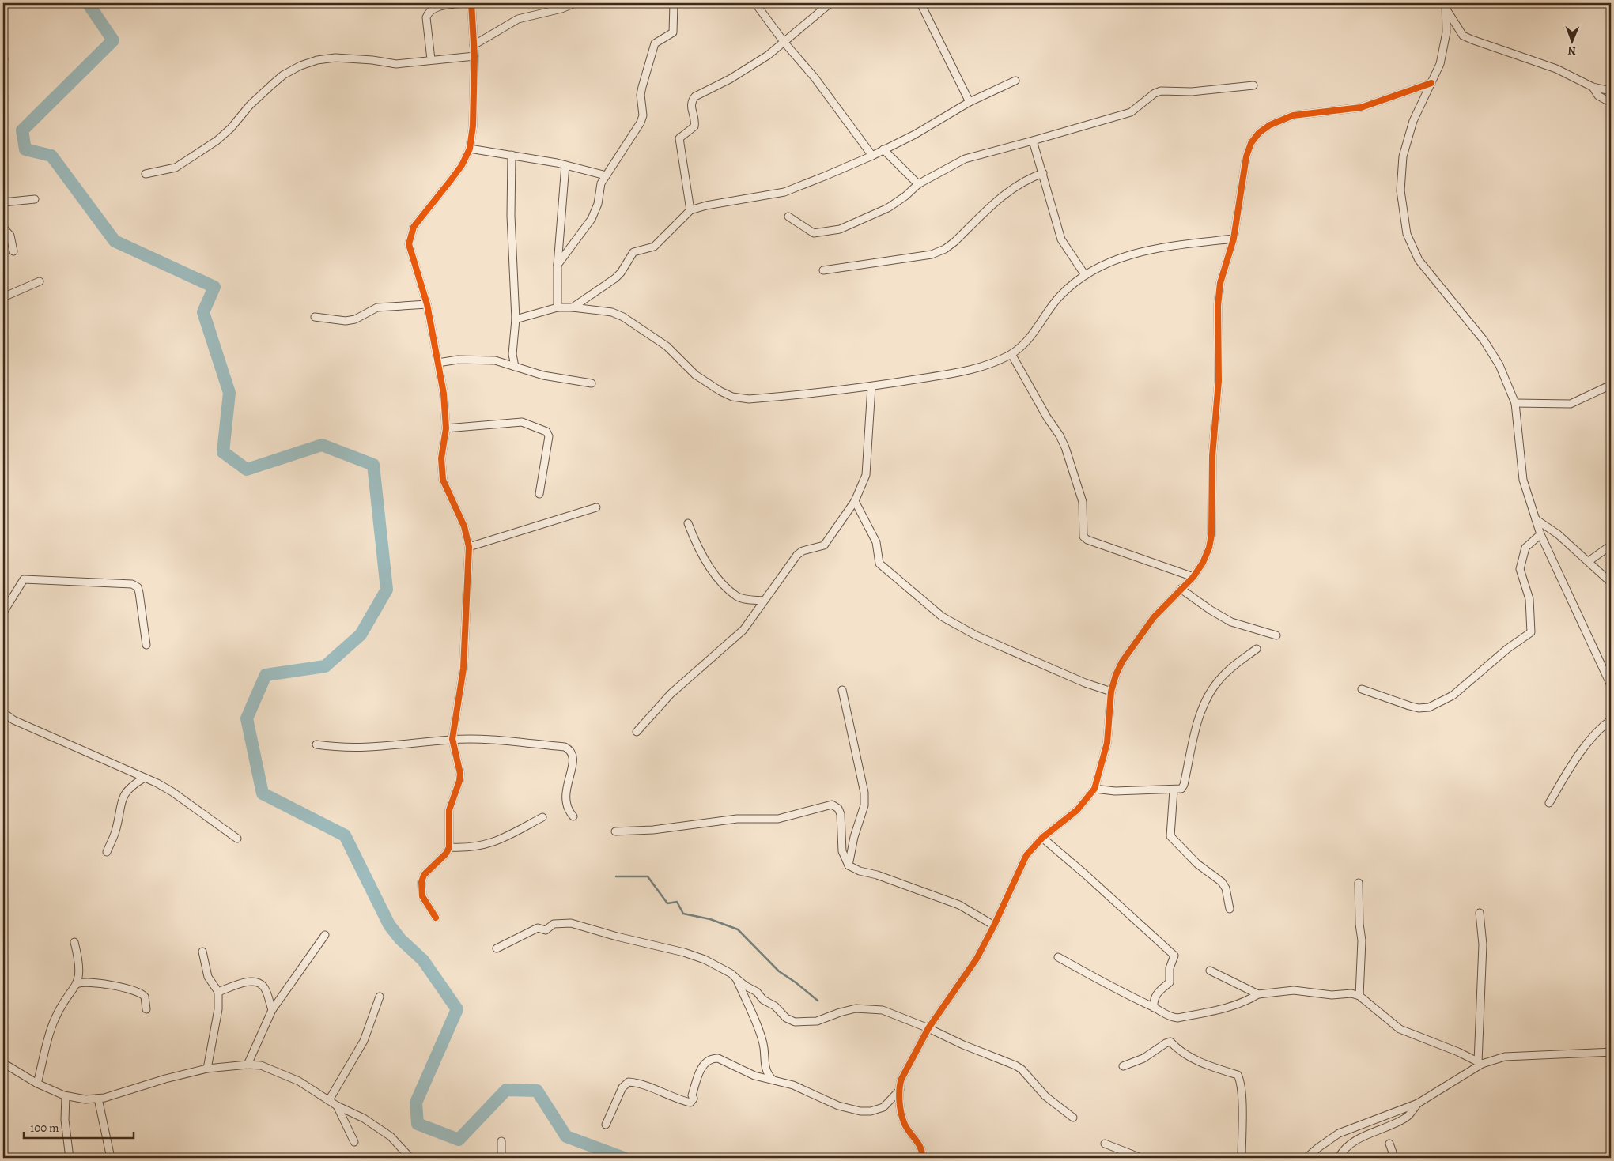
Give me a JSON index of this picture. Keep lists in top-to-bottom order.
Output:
{
  "scale_bar": "100 m",
  "north": "bottom"
}
